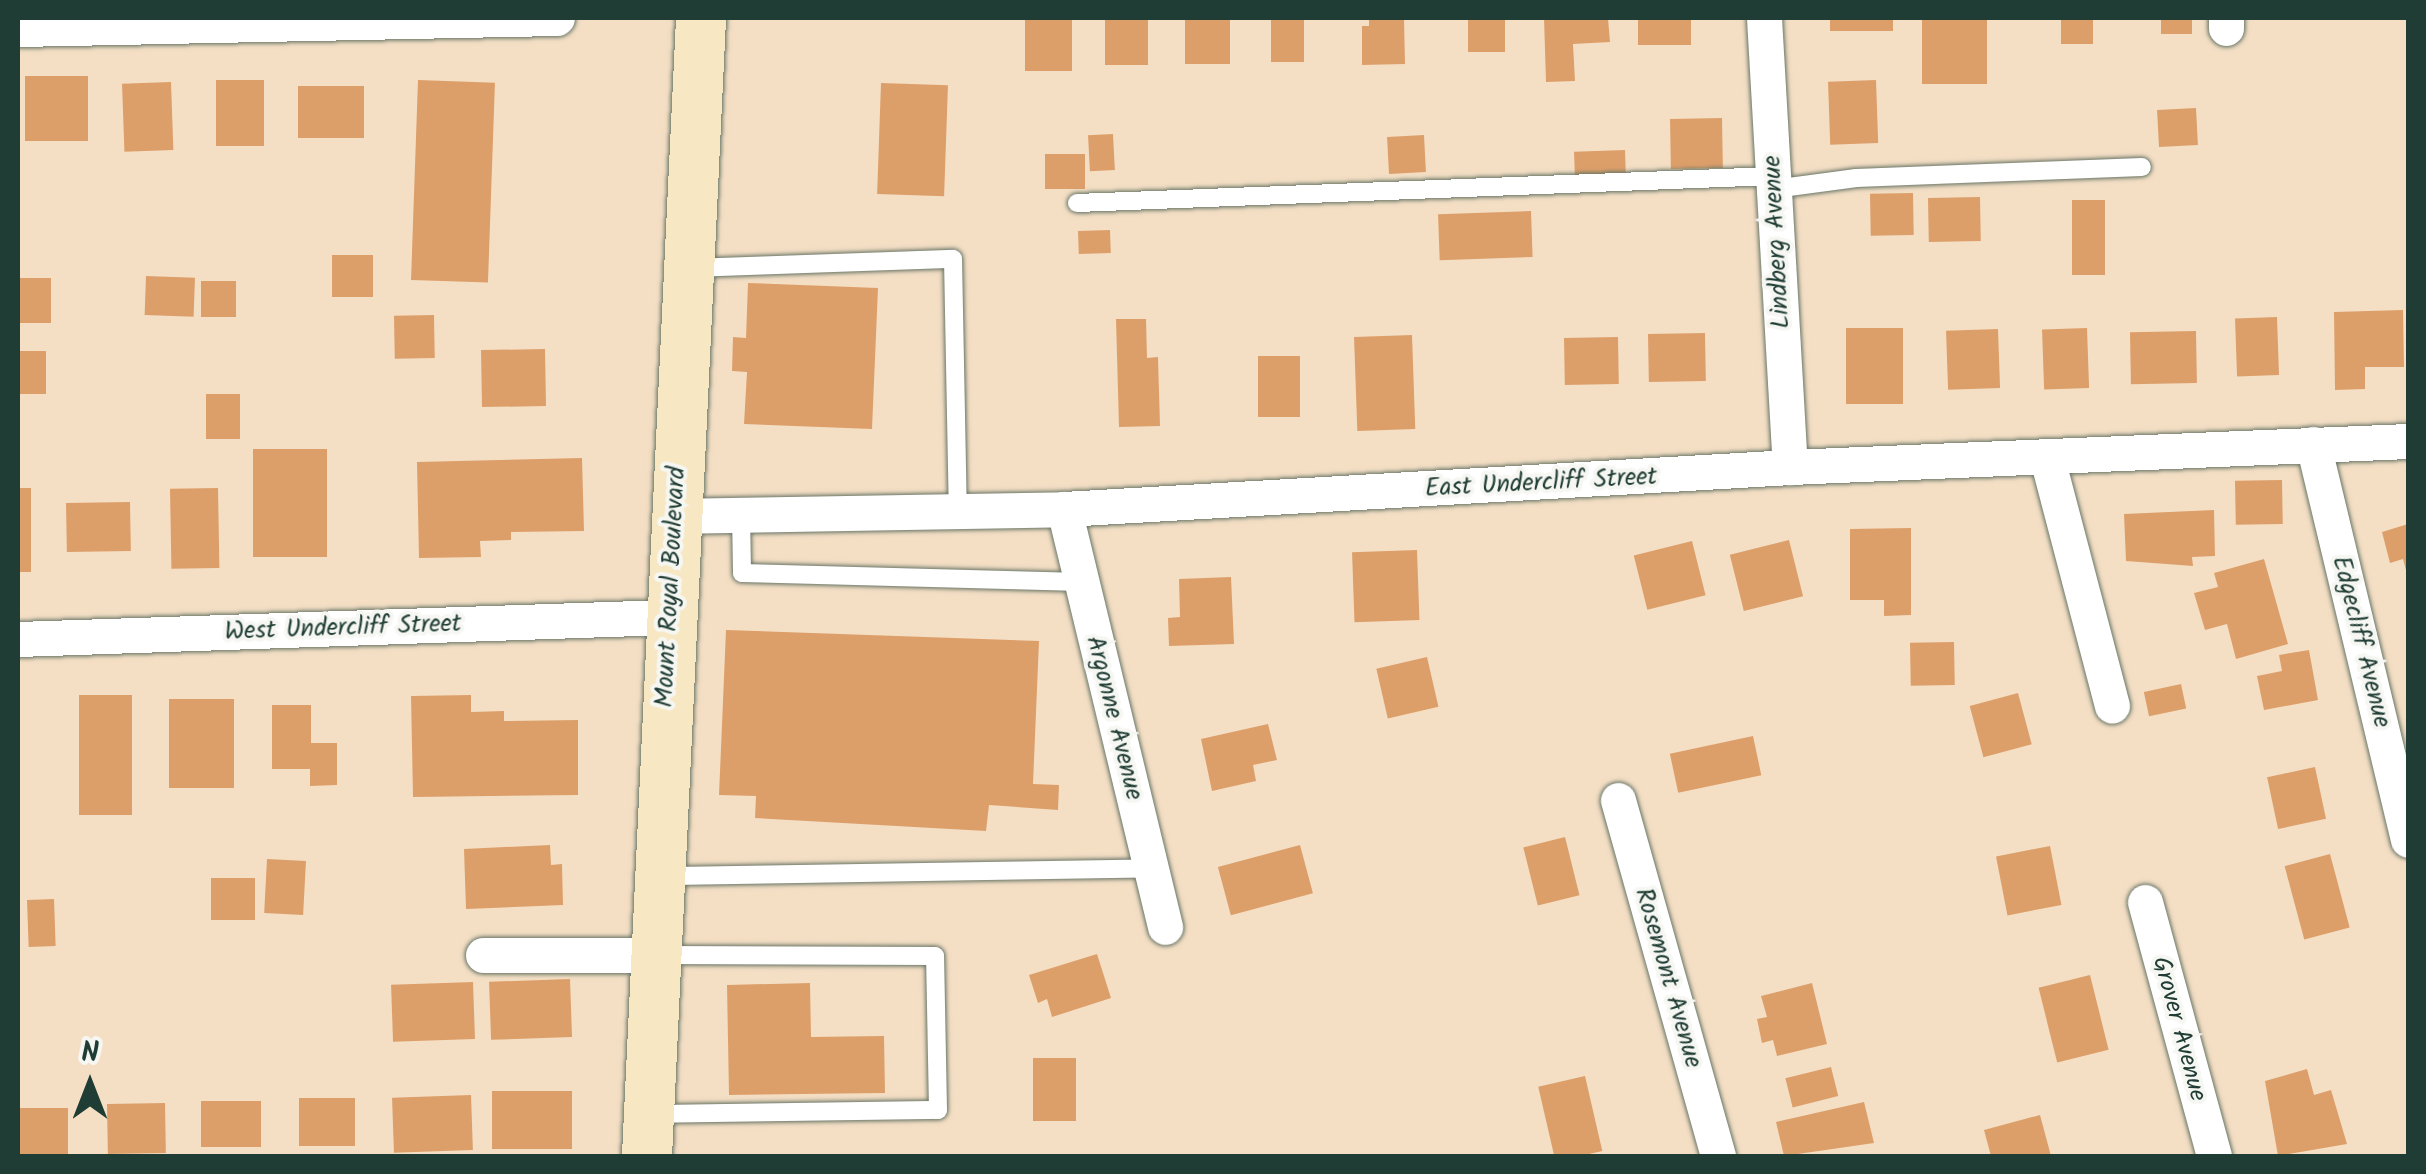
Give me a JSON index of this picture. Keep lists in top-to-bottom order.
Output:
{
  "streets": {
    "main road": ["Mount Royal Boulevard"],
    "street": [
      "Lindberg Avenue",
      "East Undercliff Street",
      "West Undercliff Street",
      "Edgecliff Avenue",
      "Argonne Avenue",
      "Rosemont Avenue",
      "Grover Avenue"
    ]
  },
  "crossings": [
    ["Lindberg Avenue", "East Undercliff Street"],
    ["East Undercliff Street", "Mount Royal Boulevard"],
    ["East Undercliff Street", "Edgecliff Avenue"],
    ["East Undercliff Street", "Argonne Avenue"],
    ["Mount Royal Boulevard", "West Undercliff Street"]
  ],
  "north": "top"
}
